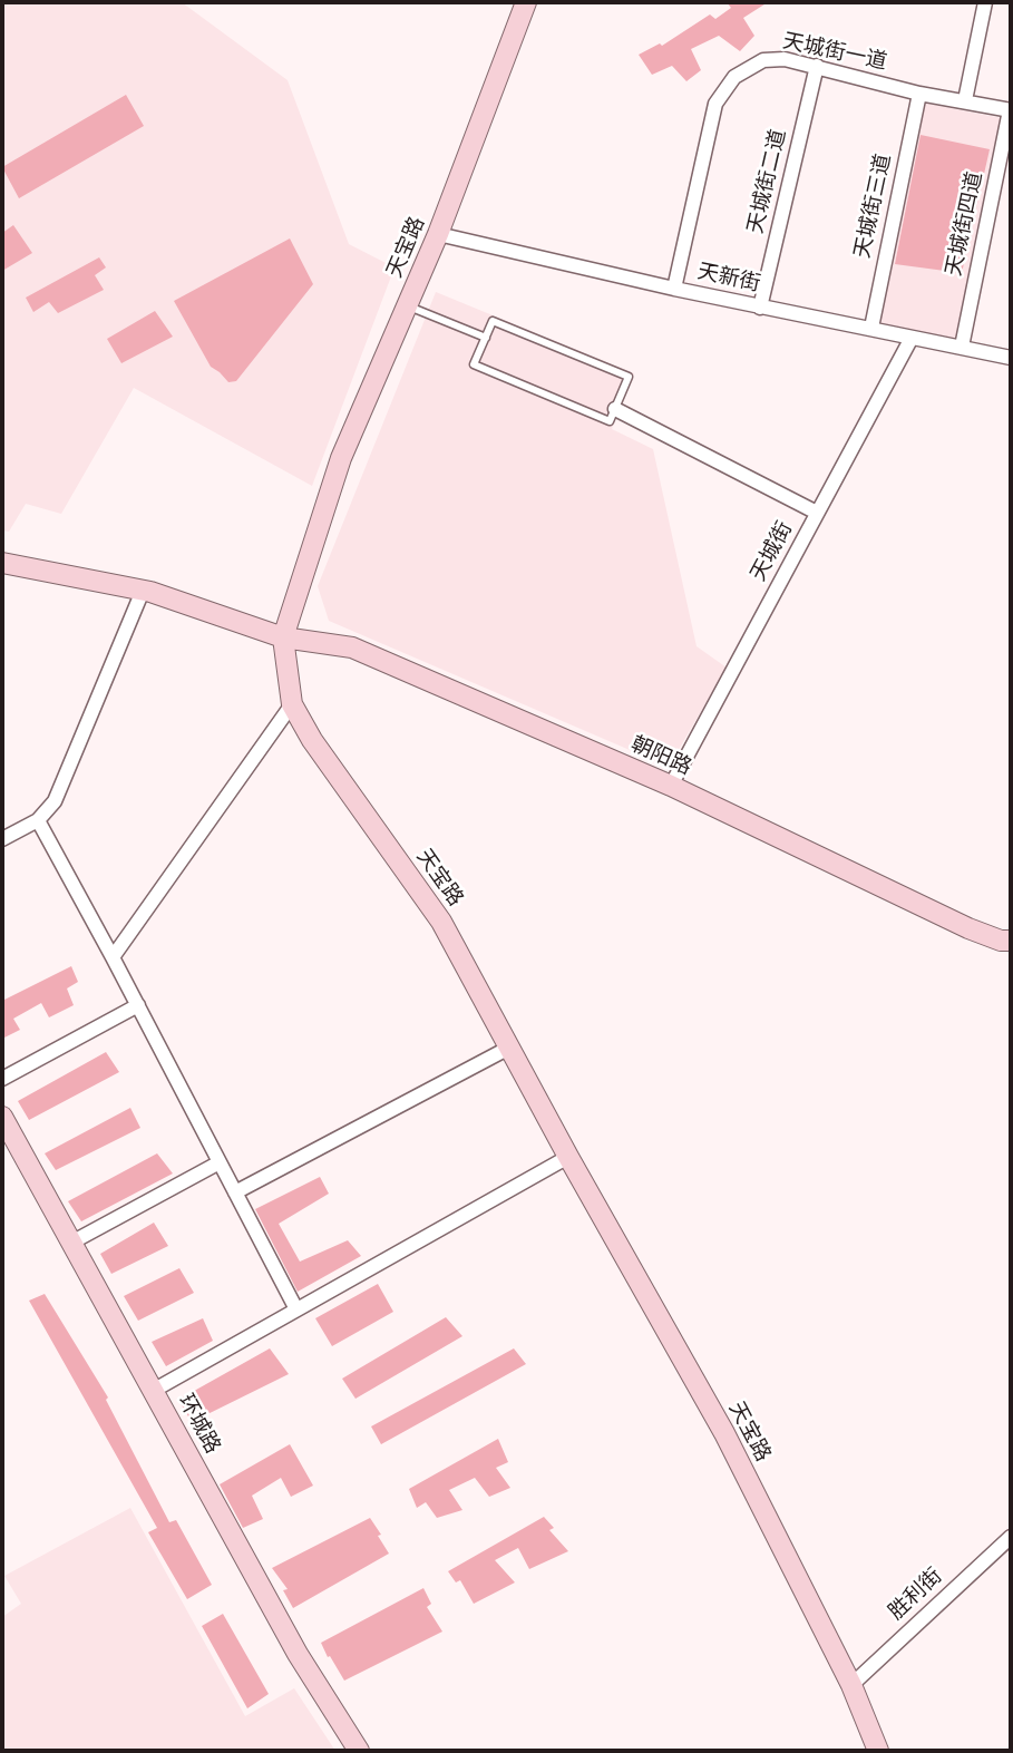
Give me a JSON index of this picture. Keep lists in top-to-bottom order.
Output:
{
  "streets": {
    "main road": ["天宝路", "朝阳路", "环城路"],
    "street": [
      "天城街一道",
      "天城街二道",
      "天城街三道",
      "天城街四道",
      "天新街",
      "天城街",
      "胜利街"
    ]
  },
  "crossings": [
    ["天城街一道", "天城街二道"],
    ["天城街一道", "天城街三道"],
    ["天城街一道", "天城街四道"],
    ["天城街一道", "天新街"],
    ["天城街二道", "天新街"],
    ["天城街三道", "天新街"],
    ["天城街四道", "天新街"],
    ["天宝路", "天新街"],
    ["天宝路", "朝阳路"],
    ["天宝路", "胜利街"],
    ["天新街", "天城街"],
    ["天城街", "朝阳路"]
  ]
}
